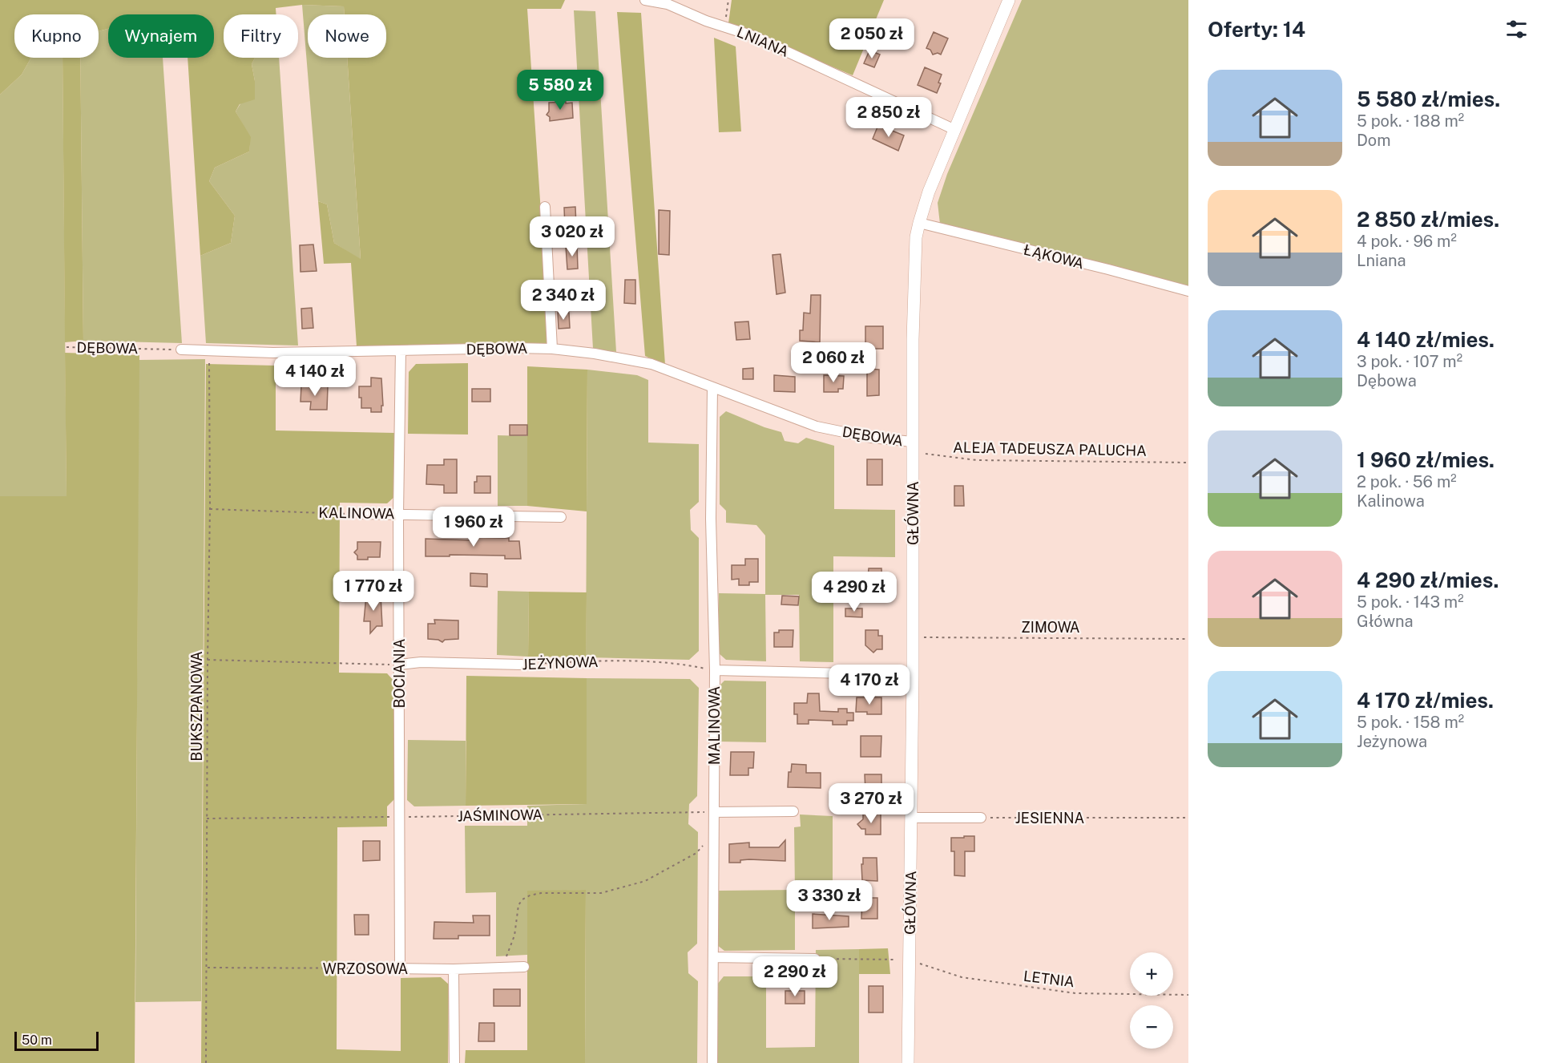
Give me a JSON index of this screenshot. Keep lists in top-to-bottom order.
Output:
{
  "streets": {
    "street": [
      "LNIANA",
      "ŁĄKOWA",
      "DĘBOWA",
      "KALINOWA",
      "GŁÓWNA",
      "JEŻYNOWA",
      "BOCIANIA",
      "MALINOWA",
      "WRZOSOWA"
    ],
    "path": [
      "ALEJA TADEUSZA PALUCHA",
      "ZIMOWA",
      "BUKSZPANOWA",
      "JAŚMINOWA",
      "JESIENNA",
      "LETNIA"
    ]
  },
  "crossings": [
    ["LNIANA", "GŁÓWNA"],
    ["ŁĄKOWA", "GŁÓWNA"],
    ["DĘBOWA", "ALEJA TADEUSZA PALUCHA"],
    ["DĘBOWA", "GŁÓWNA"],
    ["DĘBOWA", "BOCIANIA"],
    ["DĘBOWA", "BUKSZPANOWA"],
    ["DĘBOWA", "MALINOWA"],
    ["ALEJA TADEUSZA PALUCHA", "GŁÓWNA"],
    ["KALINOWA", "BOCIANIA"],
    ["KALINOWA", "BUKSZPANOWA"],
    ["GŁÓWNA", "ZIMOWA"],
    ["GŁÓWNA", "LETNIA"],
    ["JEŻYNOWA", "BOCIANIA"],
    ["JEŻYNOWA", "MALINOWA"],
    ["BOCIANIA", "JAŚMINOWA"],
    ["BOCIANIA", "WRZOSOWA"],
    ["BUKSZPANOWA", "JAŚMINOWA"],
    ["BUKSZPANOWA", "WRZOSOWA"],
    ["MALINOWA", "JAŚMINOWA"]
  ],
  "scale_bar": "50 m",
  "page": {
    "heading": "Oferty: 14",
    "chip": [
      "Kupno",
      "Wynajem",
      "Filtry",
      "Nowe"
    ],
    "price": [
      "2 050 zł",
      "5 580 zł",
      "2 850 zł",
      "3 020 zł",
      "2 340 zł",
      "2 060 zł",
      "4 140 zł",
      "1 960 zł",
      "1 770 zł",
      "4 290 zł",
      "4 170 zł",
      "3 270 zł",
      "3 330 zł",
      "2 290 zł"
    ],
    "list": [
      {
        "name": "5 580 zł/mies.",
        "note": "5 pok. · 188 m² · Dom"
      },
      {
        "name": "2 850 zł/mies.",
        "note": "4 pok. · 96 m² · Lniana"
      },
      {
        "name": "4 140 zł/mies.",
        "note": "3 pok. · 107 m² · Dębowa"
      },
      {
        "name": "1 960 zł/mies.",
        "note": "2 pok. · 56 m² · Kalinowa"
      },
      {
        "name": "4 290 zł/mies.",
        "note": "5 pok. · 143 m² · Główna"
      },
      {
        "name": "4 170 zł/mies.",
        "note": "5 pok. · 158 m² · Jeżynowa"
      }
    ],
    "map_buttons": ["+", "−"],
    "scale": "50 m"
  }
}
